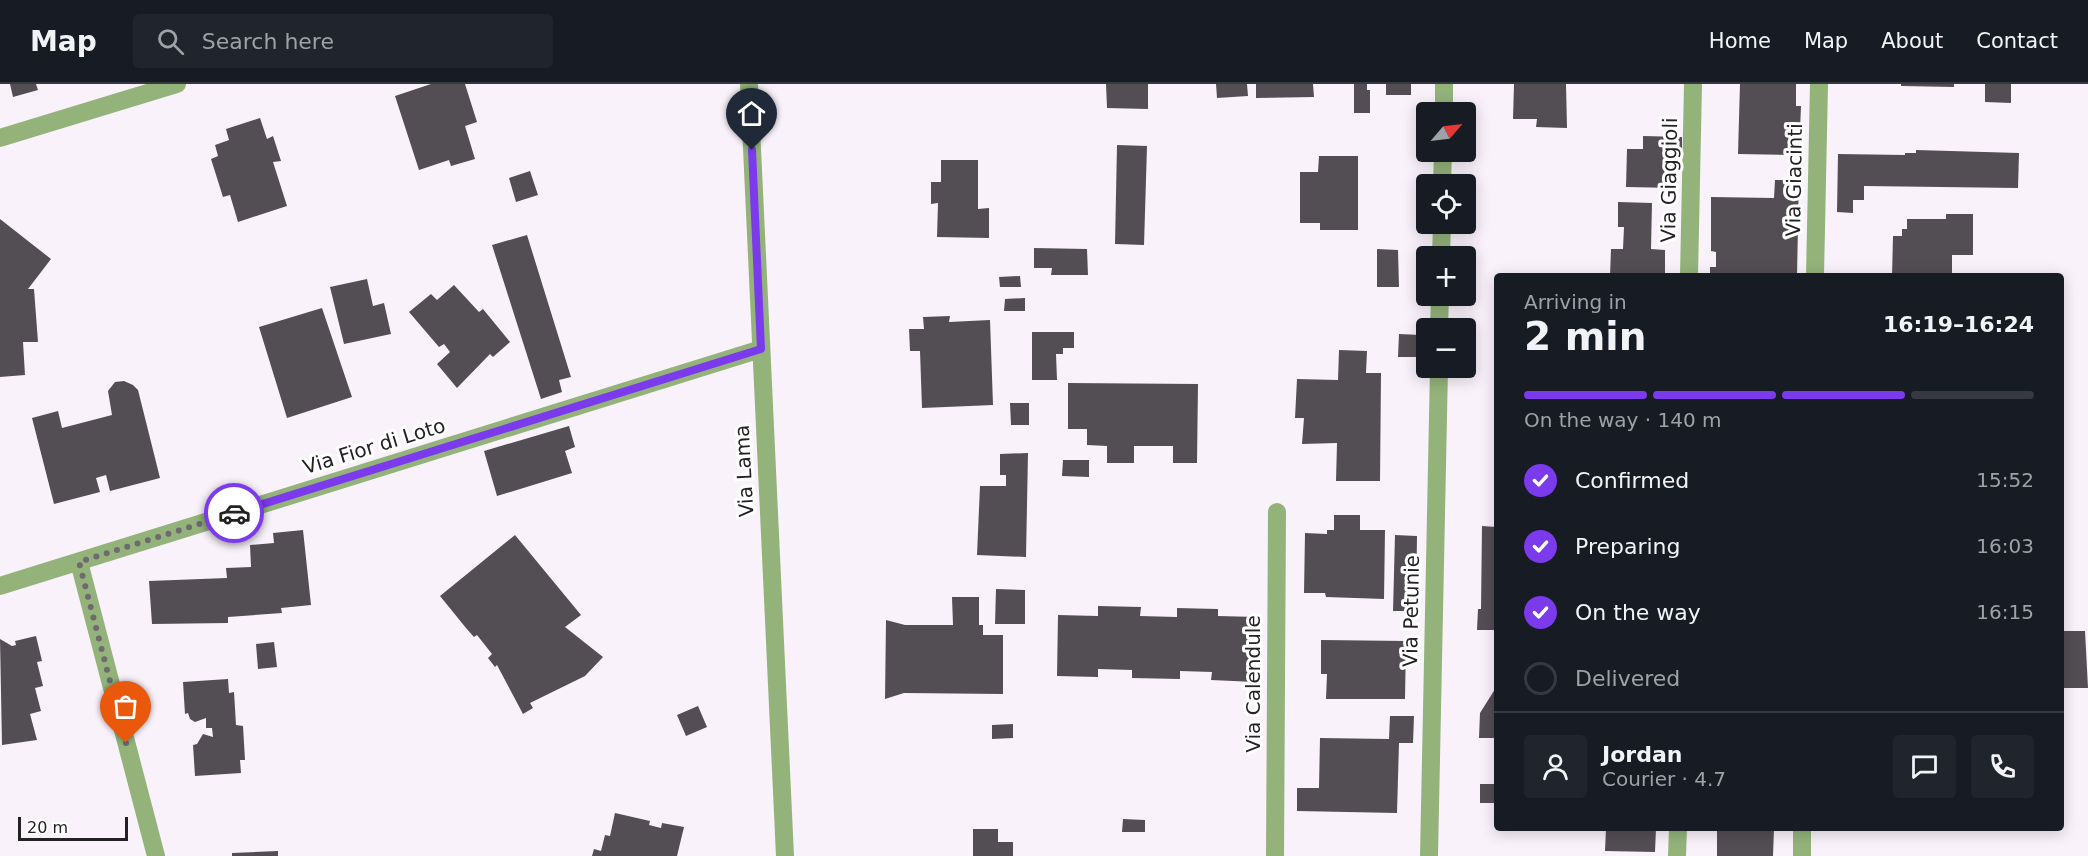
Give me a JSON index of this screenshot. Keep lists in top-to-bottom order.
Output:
{
  "streets": {
    "street": [
      "Via Giaggioli",
      "Via Giacinti",
      "Via Fior di Loto",
      "Via Lama",
      "Via Petunie",
      "Via Calendule"
    ]
  },
  "crossings": [
    ["Via Fior di Loto", "Via Lama"]
  ],
  "scale_bar": "20 m",
  "north": "top right",
  "page": {
    "header": "Map",
    "search": "Search here",
    "nav": [
      "Home",
      "Map",
      "About",
      "Contact"
    ],
    "map_buttons": ["+", "−"],
    "heading": ["2 min", "Arriving in", "16:19–16:24"],
    "panel": ["Jordan", "Courier · 4.7"],
    "bar": "On the way · 140 m",
    "list": [
      ["Confirmed", "15:52"],
      ["Preparing", "16:03"],
      ["On the way", "16:15"],
      "Delivered"
    ],
    "scale": "20 m"
  }
}
